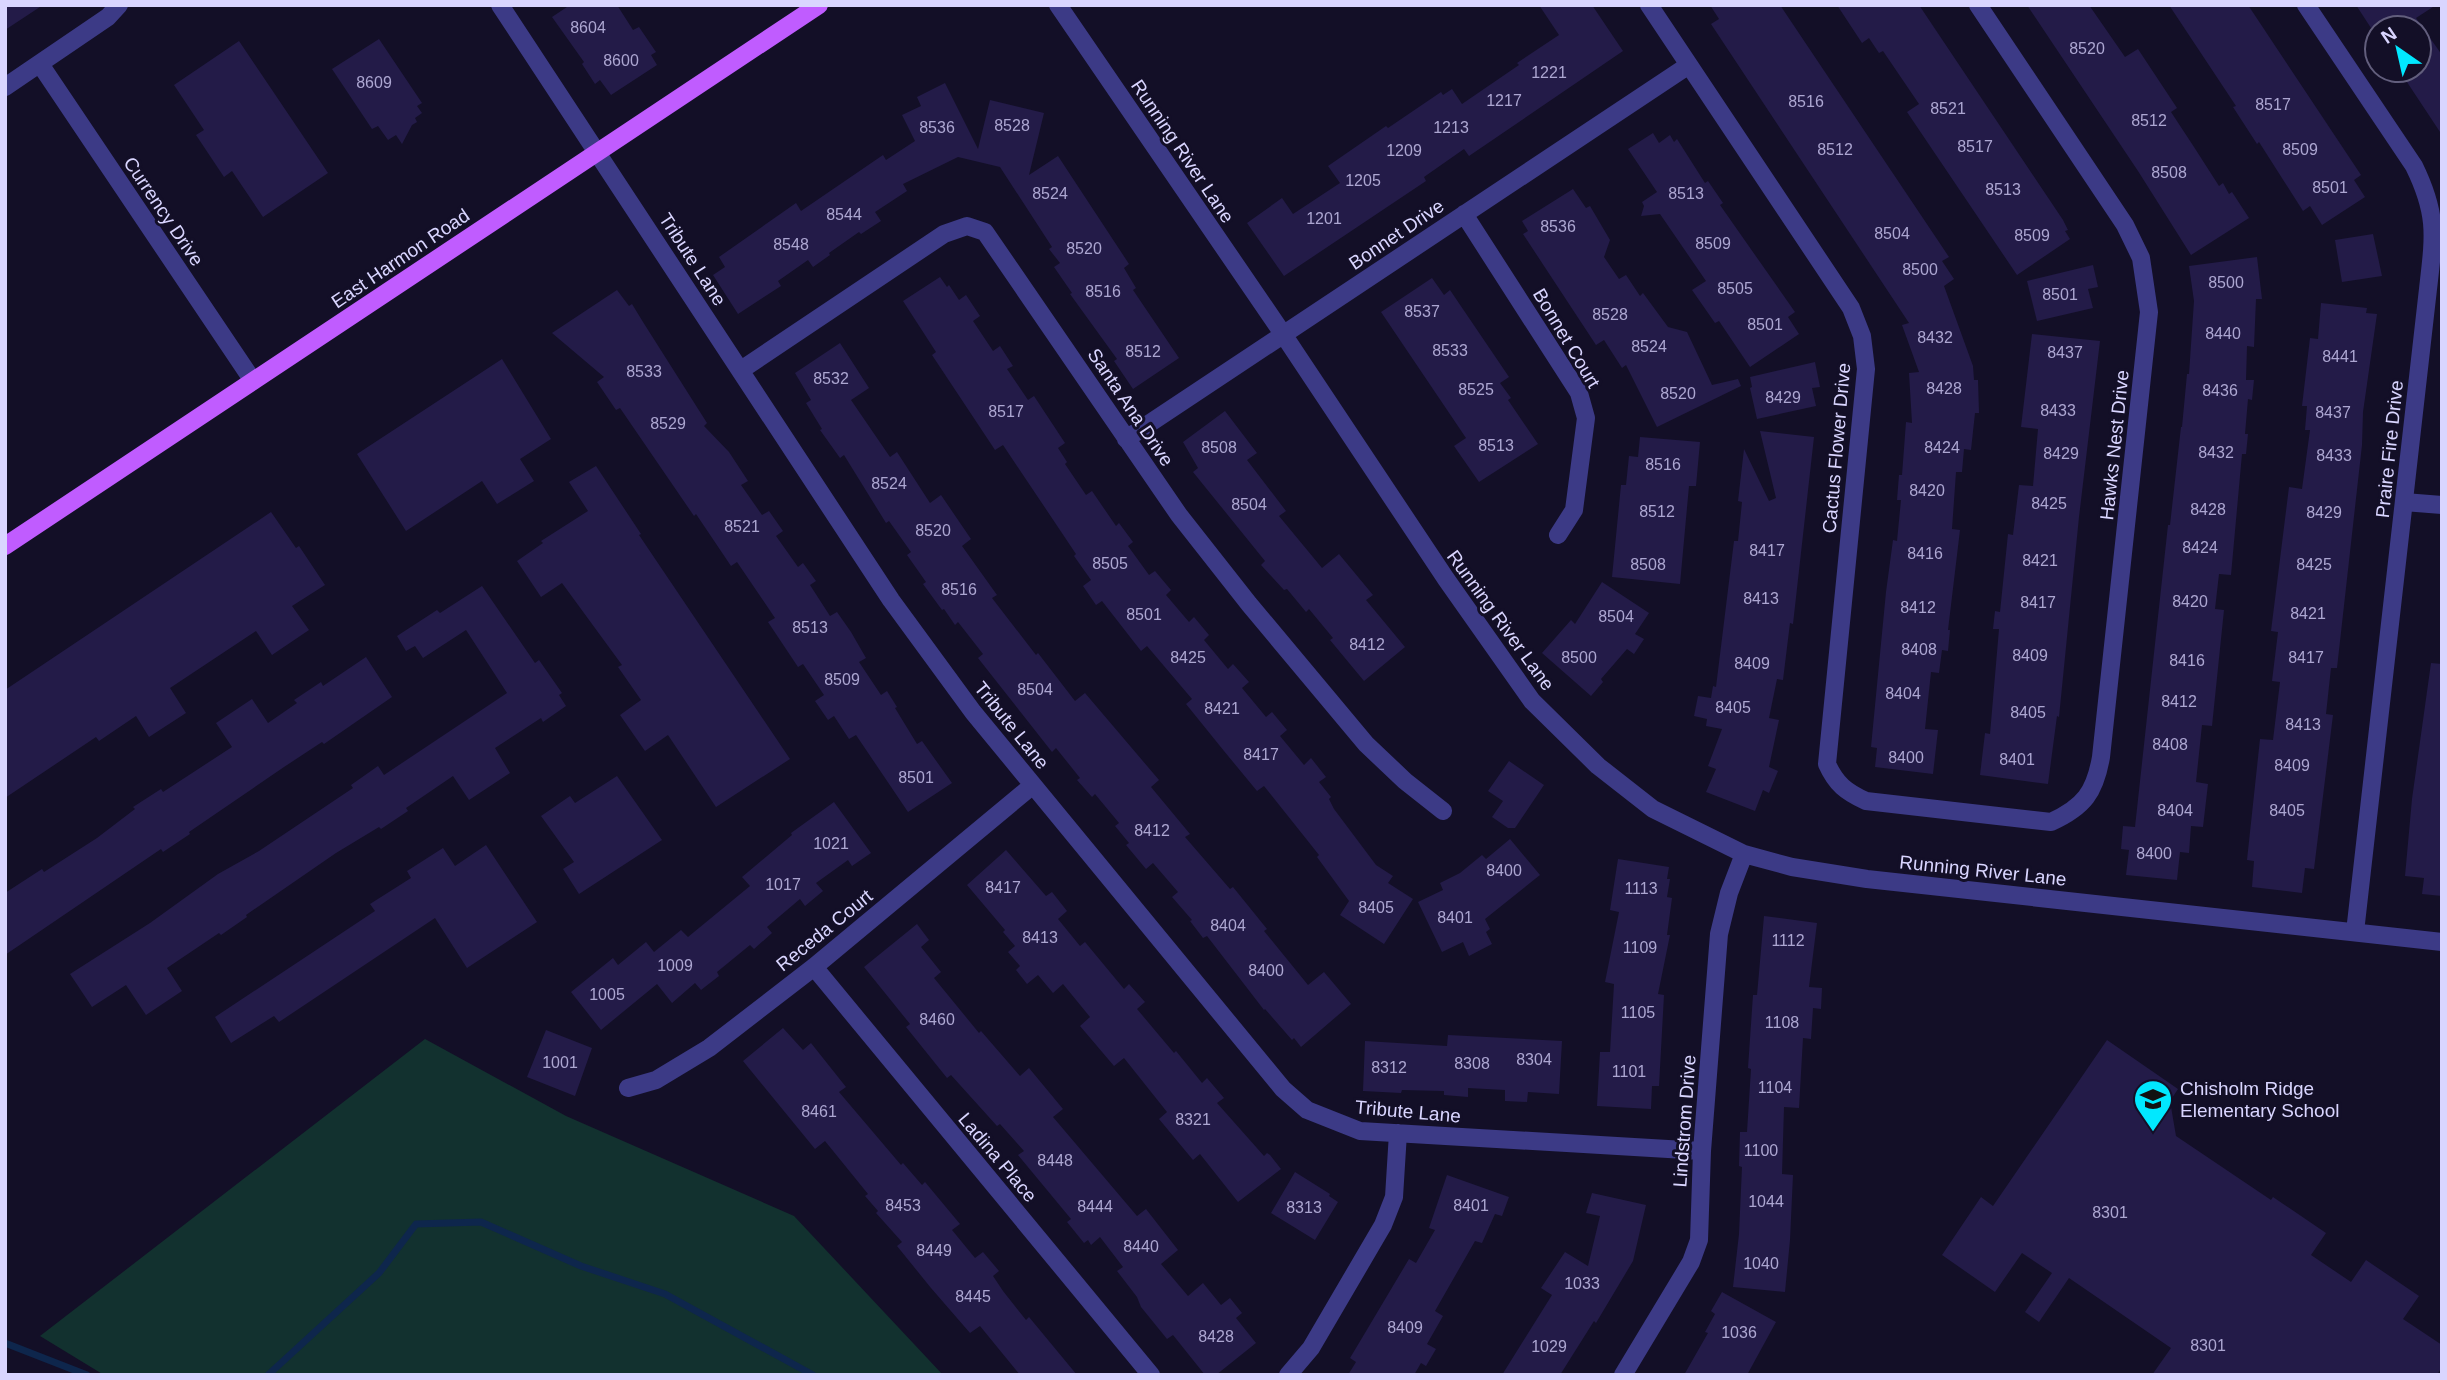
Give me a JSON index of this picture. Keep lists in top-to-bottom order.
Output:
{
  "streets": {
    "main road": ["East Harmon Road"],
    "street": [
      "Running River Lane",
      "Currency Drive",
      "Bonnet Drive",
      "Tribute Lane",
      "Bonnet Court",
      "Santa Ana Drive",
      "Hawks Nest Drive",
      "Cactus Flower Drive",
      "Praire Fire Drive",
      "Receda Court",
      "Lindstrom Drive",
      "Ladina Place"
    ]
  },
  "crossings": [
    ["Running River Lane", "Bonnet Drive"],
    ["Running River Lane", "Praire Fire Drive"],
    ["Running River Lane", "Lindstrom Drive"],
    ["Currency Drive", "East Harmon Road"],
    ["Bonnet Drive", "Bonnet Court"],
    ["Bonnet Drive", "Santa Ana Drive"],
    ["Bonnet Drive", "Cactus Flower Drive"],
    ["East Harmon Road", "Tribute Lane"],
    ["Tribute Lane", "Santa Ana Drive"],
    ["Tribute Lane", "Receda Court"],
    ["Tribute Lane", "Lindstrom Drive"],
    ["Hawks Nest Drive", "Cactus Flower Drive"],
    ["Receda Court", "Ladina Place"]
  ],
  "places": {
    "school or university": ["Chisholm Ridge Elementary School"]
  },
  "house_numbers": [
    "8604",
    "8520",
    "8600",
    "1221",
    "8609",
    "1217",
    "8516",
    "8517",
    "8521",
    "8512",
    "8528",
    "8536",
    "1213",
    "8517",
    "8512",
    "8509",
    "1209",
    "8508",
    "1205",
    "8501",
    "8513",
    "8524",
    "8513",
    "8544",
    "1201",
    "8536",
    "8504",
    "8509",
    "8509",
    "8548",
    "8520",
    "8500",
    "8500",
    "8505",
    "8516",
    "8501",
    "8537",
    "8528",
    "8501",
    "8440",
    "8432",
    "8524",
    "8533",
    "8512",
    "8437",
    "8441",
    "8533",
    "8532",
    "8428",
    "8525",
    "8436",
    "8520",
    "8429",
    "8433",
    "8517",
    "8437",
    "8529",
    "8513",
    "8508",
    "8424",
    "8432",
    "8429",
    "8433",
    "8516",
    "8524",
    "8420",
    "8425",
    "8504",
    "8428",
    "8512",
    "8429",
    "8521",
    "8520",
    "8424",
    "8417",
    "8416",
    "8421",
    "8505",
    "8508",
    "8425",
    "8516",
    "8413",
    "8420",
    "8417",
    "8412",
    "8421",
    "8501",
    "8504",
    "8513",
    "8412",
    "8408",
    "8409",
    "8425",
    "8500",
    "8417",
    "8416",
    "8409",
    "8509",
    "8504",
    "8404",
    "8412",
    "8405",
    "8421",
    "8405",
    "8413",
    "8408",
    "8417",
    "8400",
    "8401",
    "8409",
    "8501",
    "8404",
    "8405",
    "8412",
    "1021",
    "8400",
    "8400",
    "1017",
    "8417",
    "1113",
    "8405",
    "8401",
    "8404",
    "8413",
    "1112",
    "1109",
    "1009",
    "8400",
    "1005",
    "1105",
    "8460",
    "1108",
    "8304",
    "1001",
    "8308",
    "8312",
    "1101",
    "1104",
    "8461",
    "8321",
    "1100",
    "8448",
    "1044",
    "8453",
    "8401",
    "8444",
    "8313",
    "8301",
    "8440",
    "8449",
    "1040",
    "1033",
    "8445",
    "8409",
    "1036",
    "8428",
    "8301",
    "1029"
  ],
  "north": "top left"
}
